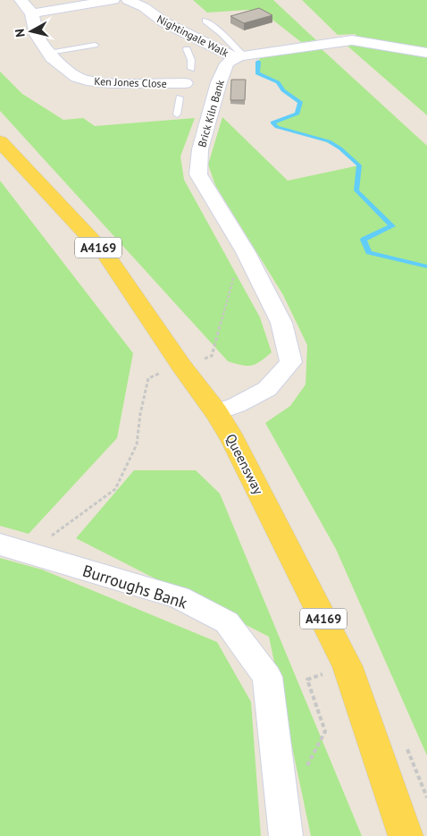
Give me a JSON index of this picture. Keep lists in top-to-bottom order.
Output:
{
  "streets": {
    "main road": ["A4169", "Queensway"],
    "street": [
      "Nightingale Walk",
      "Ken Jones Close",
      "Brick Kiln Bank",
      "Burroughs Bank"
    ]
  },
  "crossings": [
    ["Nightingale Walk", "Brick Kiln Bank"],
    ["Brick Kiln Bank", "Queensway"]
  ],
  "north": "left"
}
